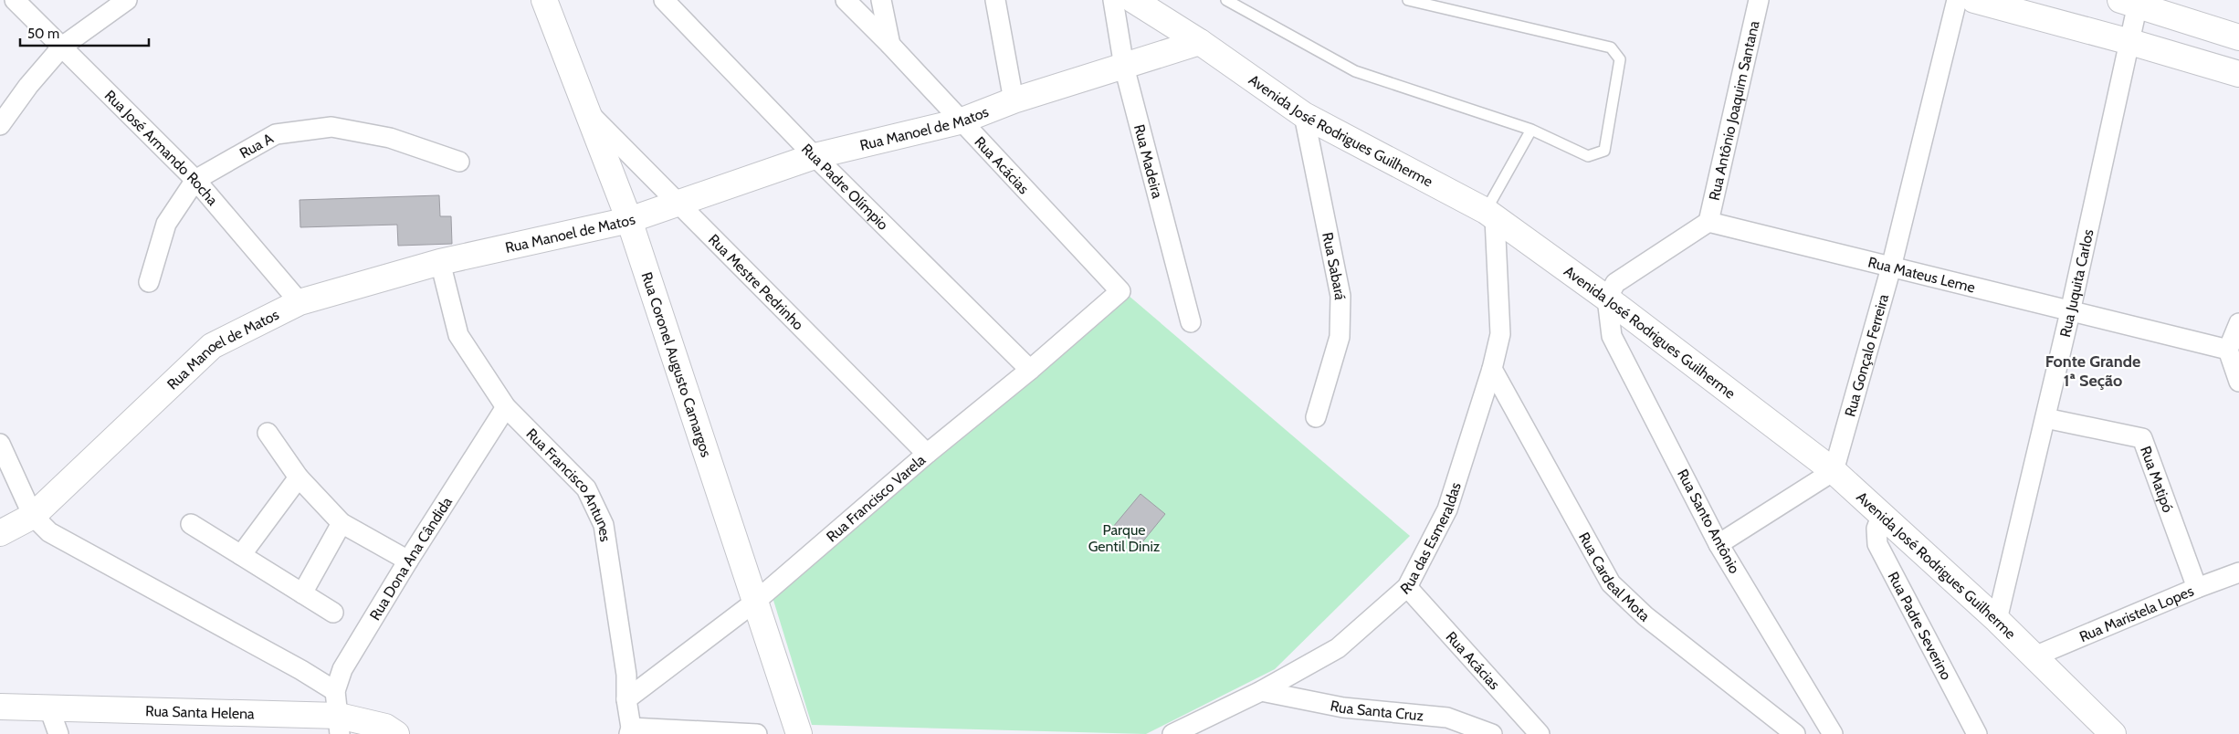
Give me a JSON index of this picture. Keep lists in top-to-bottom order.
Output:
{
  "streets": {
    "street": [
      "Rua Antônio Joaquim Santana",
      "Rua Manoel de Matos",
      "Avenida José Rodrigues Guilherme",
      "Rua A",
      "Rua José Armando Rocha",
      "Rua Madeira",
      "Rua Acácias",
      "Rua Padre Olímpio",
      "Rua Sabará",
      "Rua Mateus Leme",
      "Rua Mestre Pedrinho",
      "Rua Juquita Carlos",
      "Rua Gonçalo Ferreira",
      "Rua Coronel Augusto Camargos",
      "Rua Matipó",
      "Rua Francisco Antunes",
      "Rua Francisco Varela",
      "Rua Santo Antônio",
      "Rua das Esmeraldas",
      "Rua Dona Ana Cândida",
      "Rua Cardeal Mota",
      "Rua Maristela Lopes",
      "Rua Padre Severino",
      "Rua Santa Cruz",
      "Rua Santa Helena"
    ]
  },
  "crossings": [
    ["Rua Antônio Joaquim Santana", "Rua Mateus Leme"],
    ["Rua Manoel de Matos", "Avenida José Rodrigues Guilherme"],
    ["Rua Manoel de Matos", "Rua José Armando Rocha"],
    ["Rua Manoel de Matos", "Rua Madeira"],
    ["Rua Manoel de Matos", "Rua Acácias"],
    ["Rua Manoel de Matos", "Rua Padre Olímpio"],
    ["Rua Manoel de Matos", "Rua Mestre Pedrinho"],
    ["Rua Manoel de Matos", "Rua Coronel Augusto Camargos"],
    ["Rua Manoel de Matos", "Rua Francisco Antunes"],
    ["Avenida José Rodrigues Guilherme", "Rua Sabará"],
    ["Avenida José Rodrigues Guilherme", "Rua Juquita Carlos"],
    ["Avenida José Rodrigues Guilherme", "Rua Gonçalo Ferreira"],
    ["Avenida José Rodrigues Guilherme", "Rua Santo Antônio"],
    ["Avenida José Rodrigues Guilherme", "Rua das Esmeraldas"],
    ["Avenida José Rodrigues Guilherme", "Rua Maristela Lopes"],
    ["Avenida José Rodrigues Guilherme", "Rua Padre Severino"],
    ["Rua A", "Rua José Armando Rocha"],
    ["Rua Acácias", "Rua Francisco Varela"],
    ["Rua Acácias", "Rua das Esmeraldas"],
    ["Rua Padre Olímpio", "Rua Francisco Varela"],
    ["Rua Mateus Leme", "Rua Juquita Carlos"],
    ["Rua Mateus Leme", "Rua Gonçalo Ferreira"],
    ["Rua Mestre Pedrinho", "Rua Coronel Augusto Camargos"],
    ["Rua Mestre Pedrinho", "Rua Francisco Varela"],
    ["Rua Juquita Carlos", "Rua Matipó"],
    ["Rua Coronel Augusto Camargos", "Rua Francisco Varela"],
    ["Rua Matipó", "Rua Maristela Lopes"],
    ["Rua Francisco Antunes", "Rua Francisco Varela"],
    ["Rua Francisco Antunes", "Rua Dona Ana Cândida"],
    ["Rua das Esmeraldas", "Rua Cardeal Mota"],
    ["Rua das Esmeraldas", "Rua Santa Cruz"],
    ["Rua Dona Ana Cândida", "Rua Santa Helena"]
  ],
  "districts": ["Fonte Grande 1ª Seção"],
  "parks": ["Parque Gentil Diniz"],
  "scale_bar": "50 m"
}
